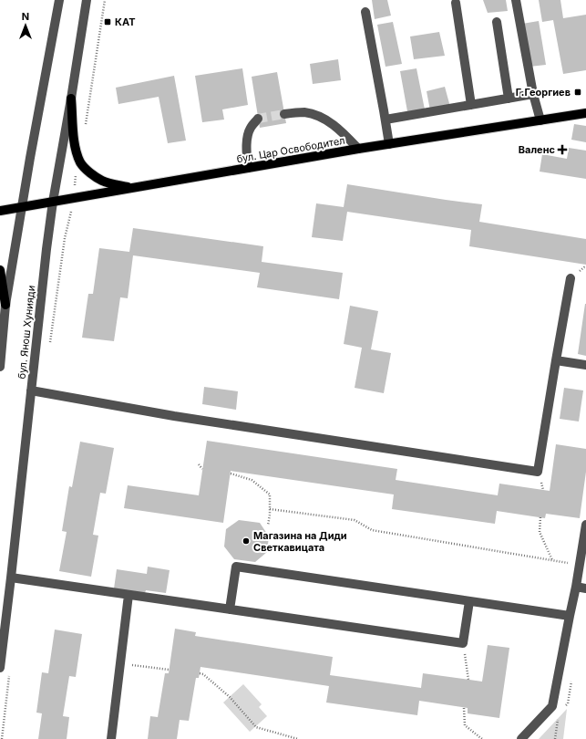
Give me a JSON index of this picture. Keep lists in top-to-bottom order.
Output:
{
  "streets": {
    "main road": ["бул. Цар Освободител"],
    "street": ["бул. Янош Хунияди"]
  },
  "crossings": [
    ["бул. Цар Освободител", "бул. Янош Хунияди"]
  ],
  "places": {
    "transit": ["КАТ", "Г.Георгиев"],
    "health": ["Валенс"],
    "other": ["Магазина на Диди Светкавицата"]
  },
  "north": "top"
}
